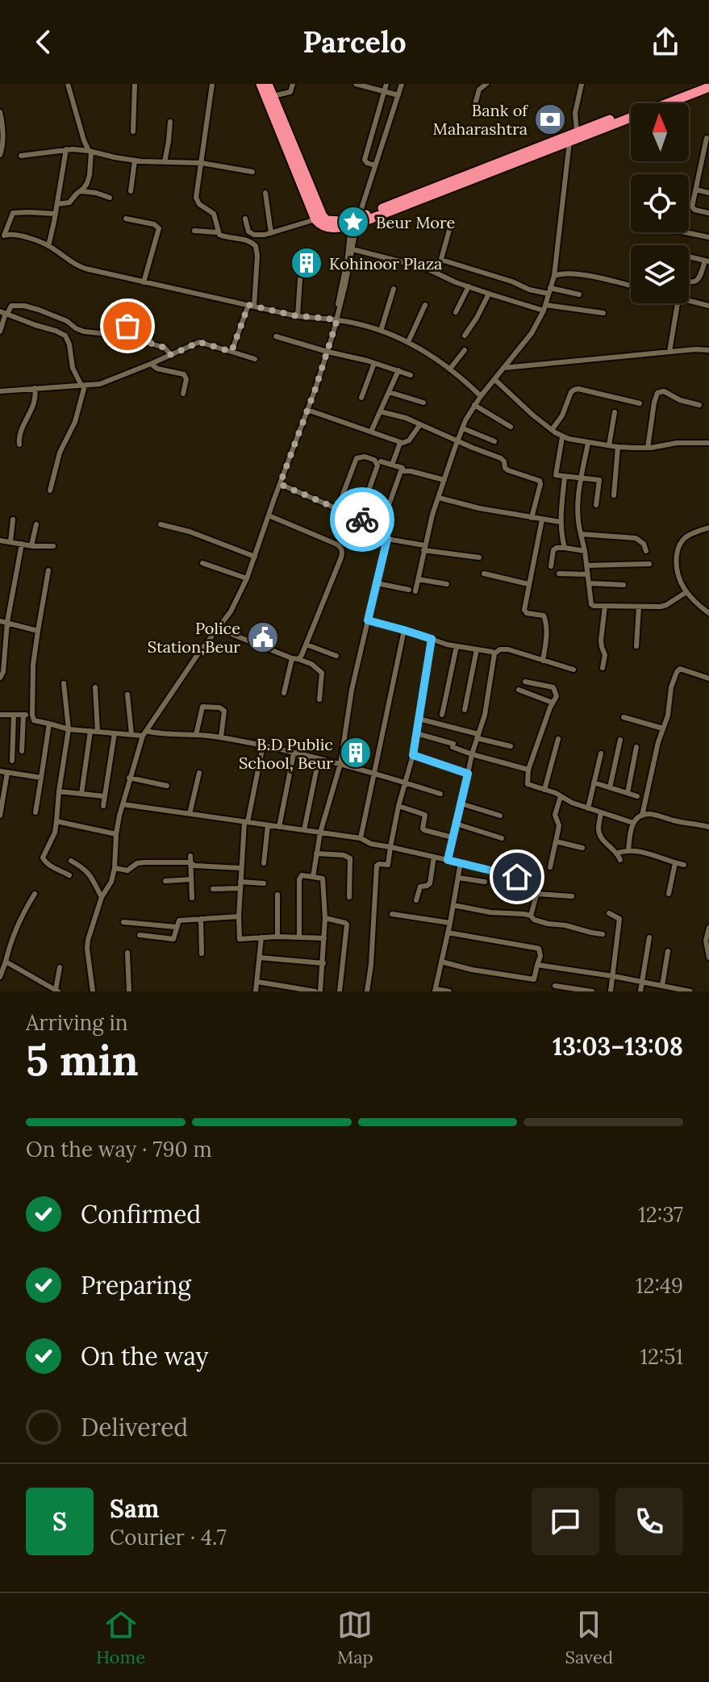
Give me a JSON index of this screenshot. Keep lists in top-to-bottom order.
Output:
{
  "places": {
    "bank": ["Bank of Maharashtra"],
    "place": ["Beur More"],
    "building": ["Kohinoor Plaza", "B.D Public School, Beur"],
    "public building": ["Police Station,Beur"]
  },
  "north": "top",
  "page": {
    "header": "Parcelo",
    "heading": ["5 min", "Arriving in", "13:03–13:08"],
    "panel": ["Sam", "Courier · 4.7"],
    "bar": "On the way · 790 m",
    "list": [
      ["Confirmed", "12:37"],
      ["Preparing", "12:49"],
      ["On the way", "12:51"],
      "Delivered"
    ],
    "round": "S",
    "tabs": ["Home", "Map", "Saved"]
  }
}
